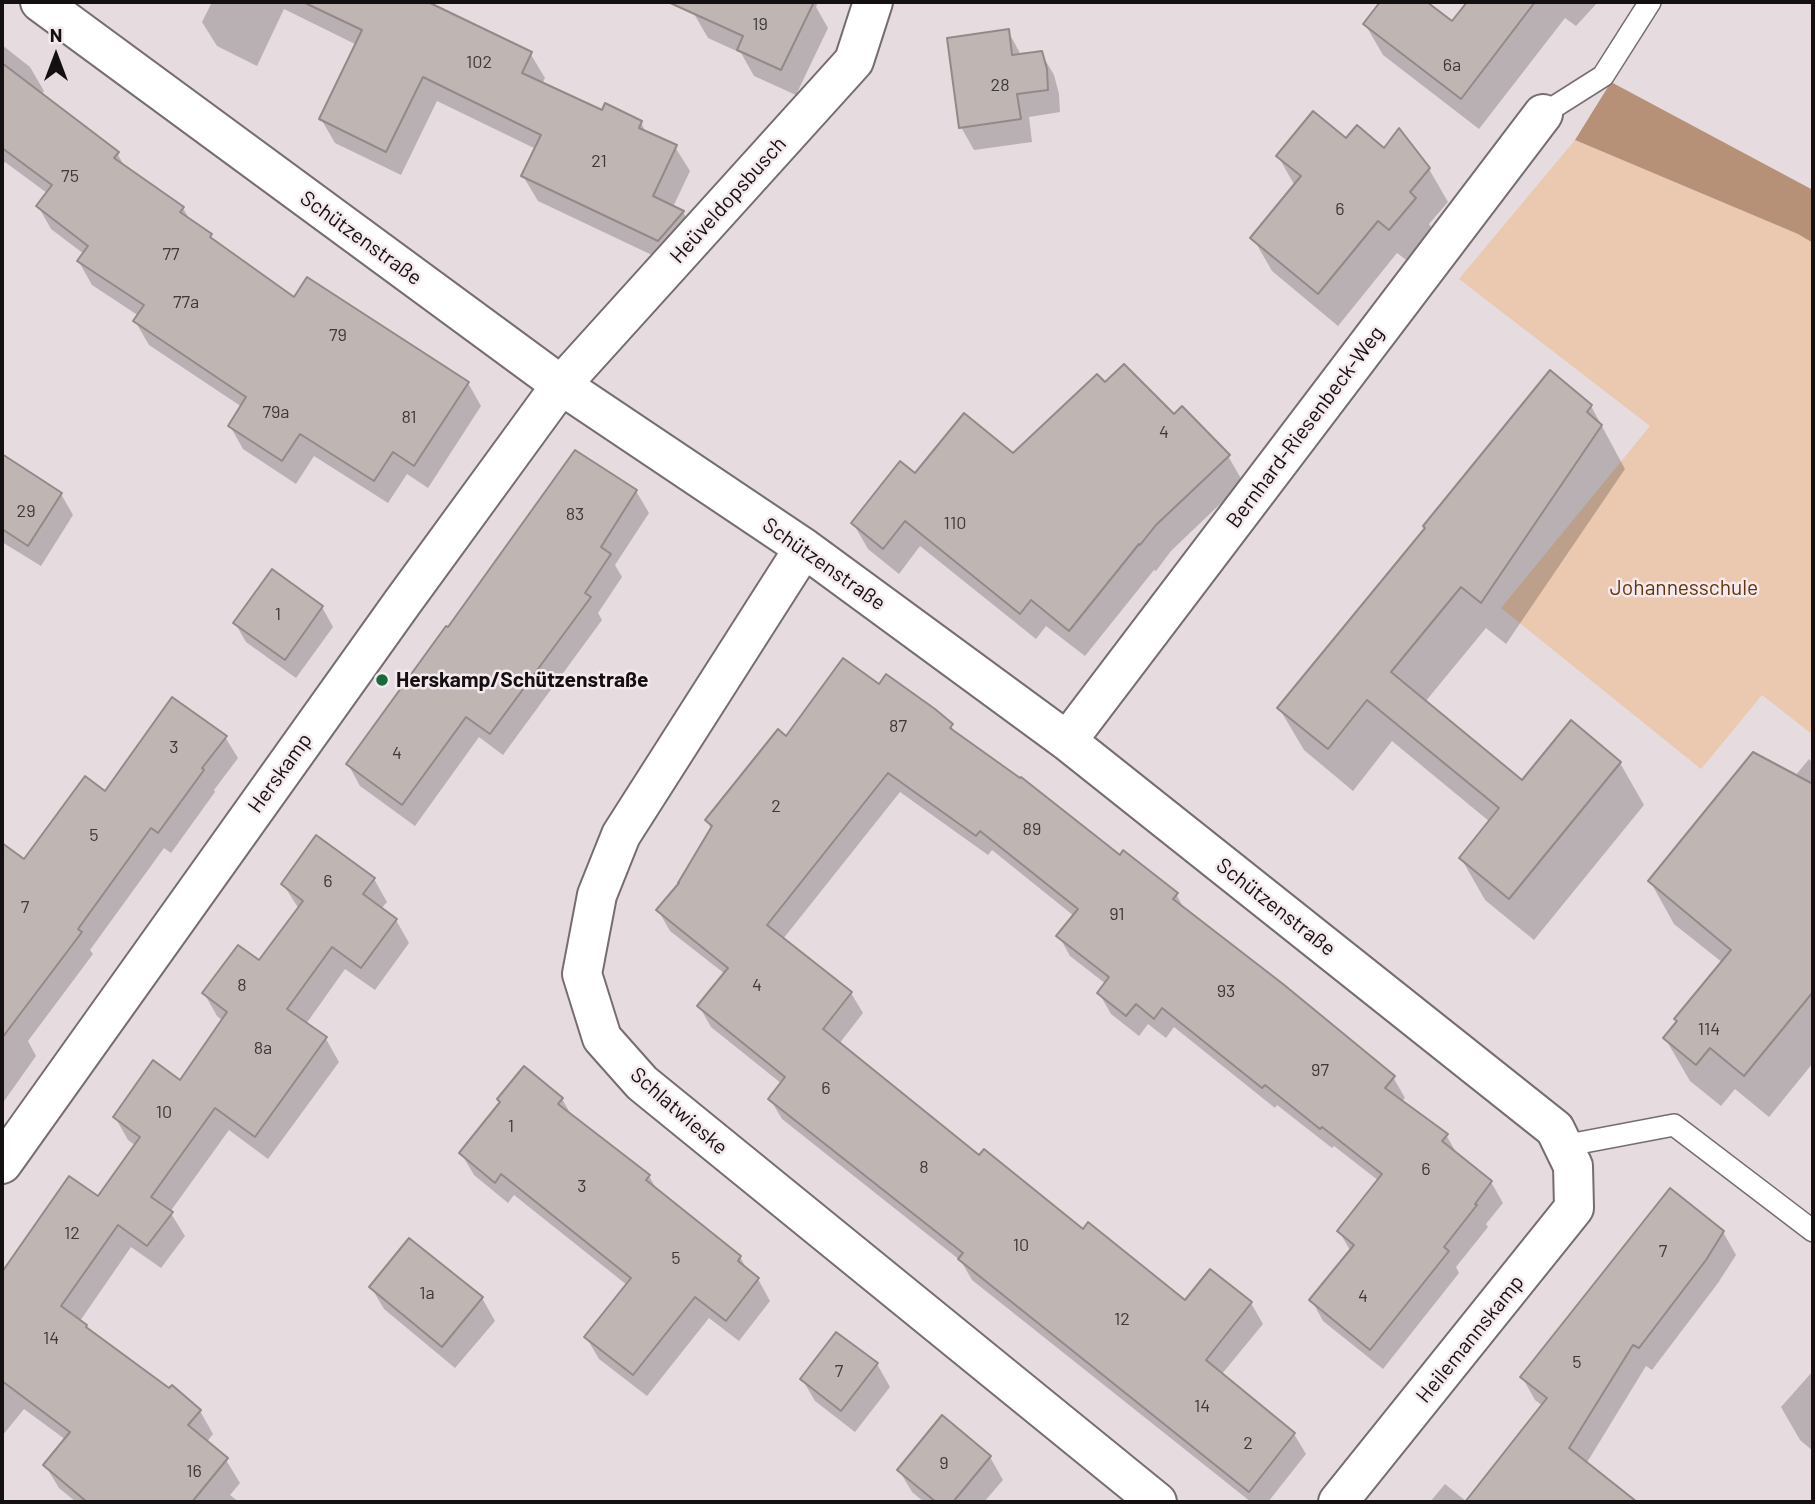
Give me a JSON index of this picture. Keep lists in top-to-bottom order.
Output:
{
  "streets": {
    "street": [
      "Heüveldopsbusch",
      "Schützenstraße",
      "Bernhard-Riesenbeck-Weg",
      "Herskamp",
      "Schlatwieske",
      "Heilemannskamp"
    ]
  },
  "crossings": [
    ["Heüveldopsbusch", "Schützenstraße"],
    ["Heüveldopsbusch", "Herskamp"],
    ["Schützenstraße", "Bernhard-Riesenbeck-Weg"],
    ["Schützenstraße", "Herskamp"],
    ["Schützenstraße", "Schlatwieske"],
    ["Schützenstraße", "Heilemannskamp"]
  ],
  "parks": ["Johannesschule"],
  "places": ["Herskamp/Schützenstraße"],
  "house_numbers": [
    "19",
    "102",
    "6a",
    "28",
    "21",
    "75",
    "6",
    "77",
    "77a",
    "79",
    "79a",
    "81",
    "4",
    "29",
    "83",
    "110",
    "1",
    "87",
    "3",
    "4",
    "2",
    "89",
    "5",
    "6",
    "7",
    "91",
    "8",
    "4",
    "93",
    "114",
    "8a",
    "97",
    "6",
    "10",
    "1",
    "8",
    "6",
    "3",
    "12",
    "10",
    "7",
    "5",
    "1a",
    "4",
    "12",
    "14",
    "5",
    "7",
    "14",
    "2",
    "9",
    "16"
  ],
  "north": "top"
}
